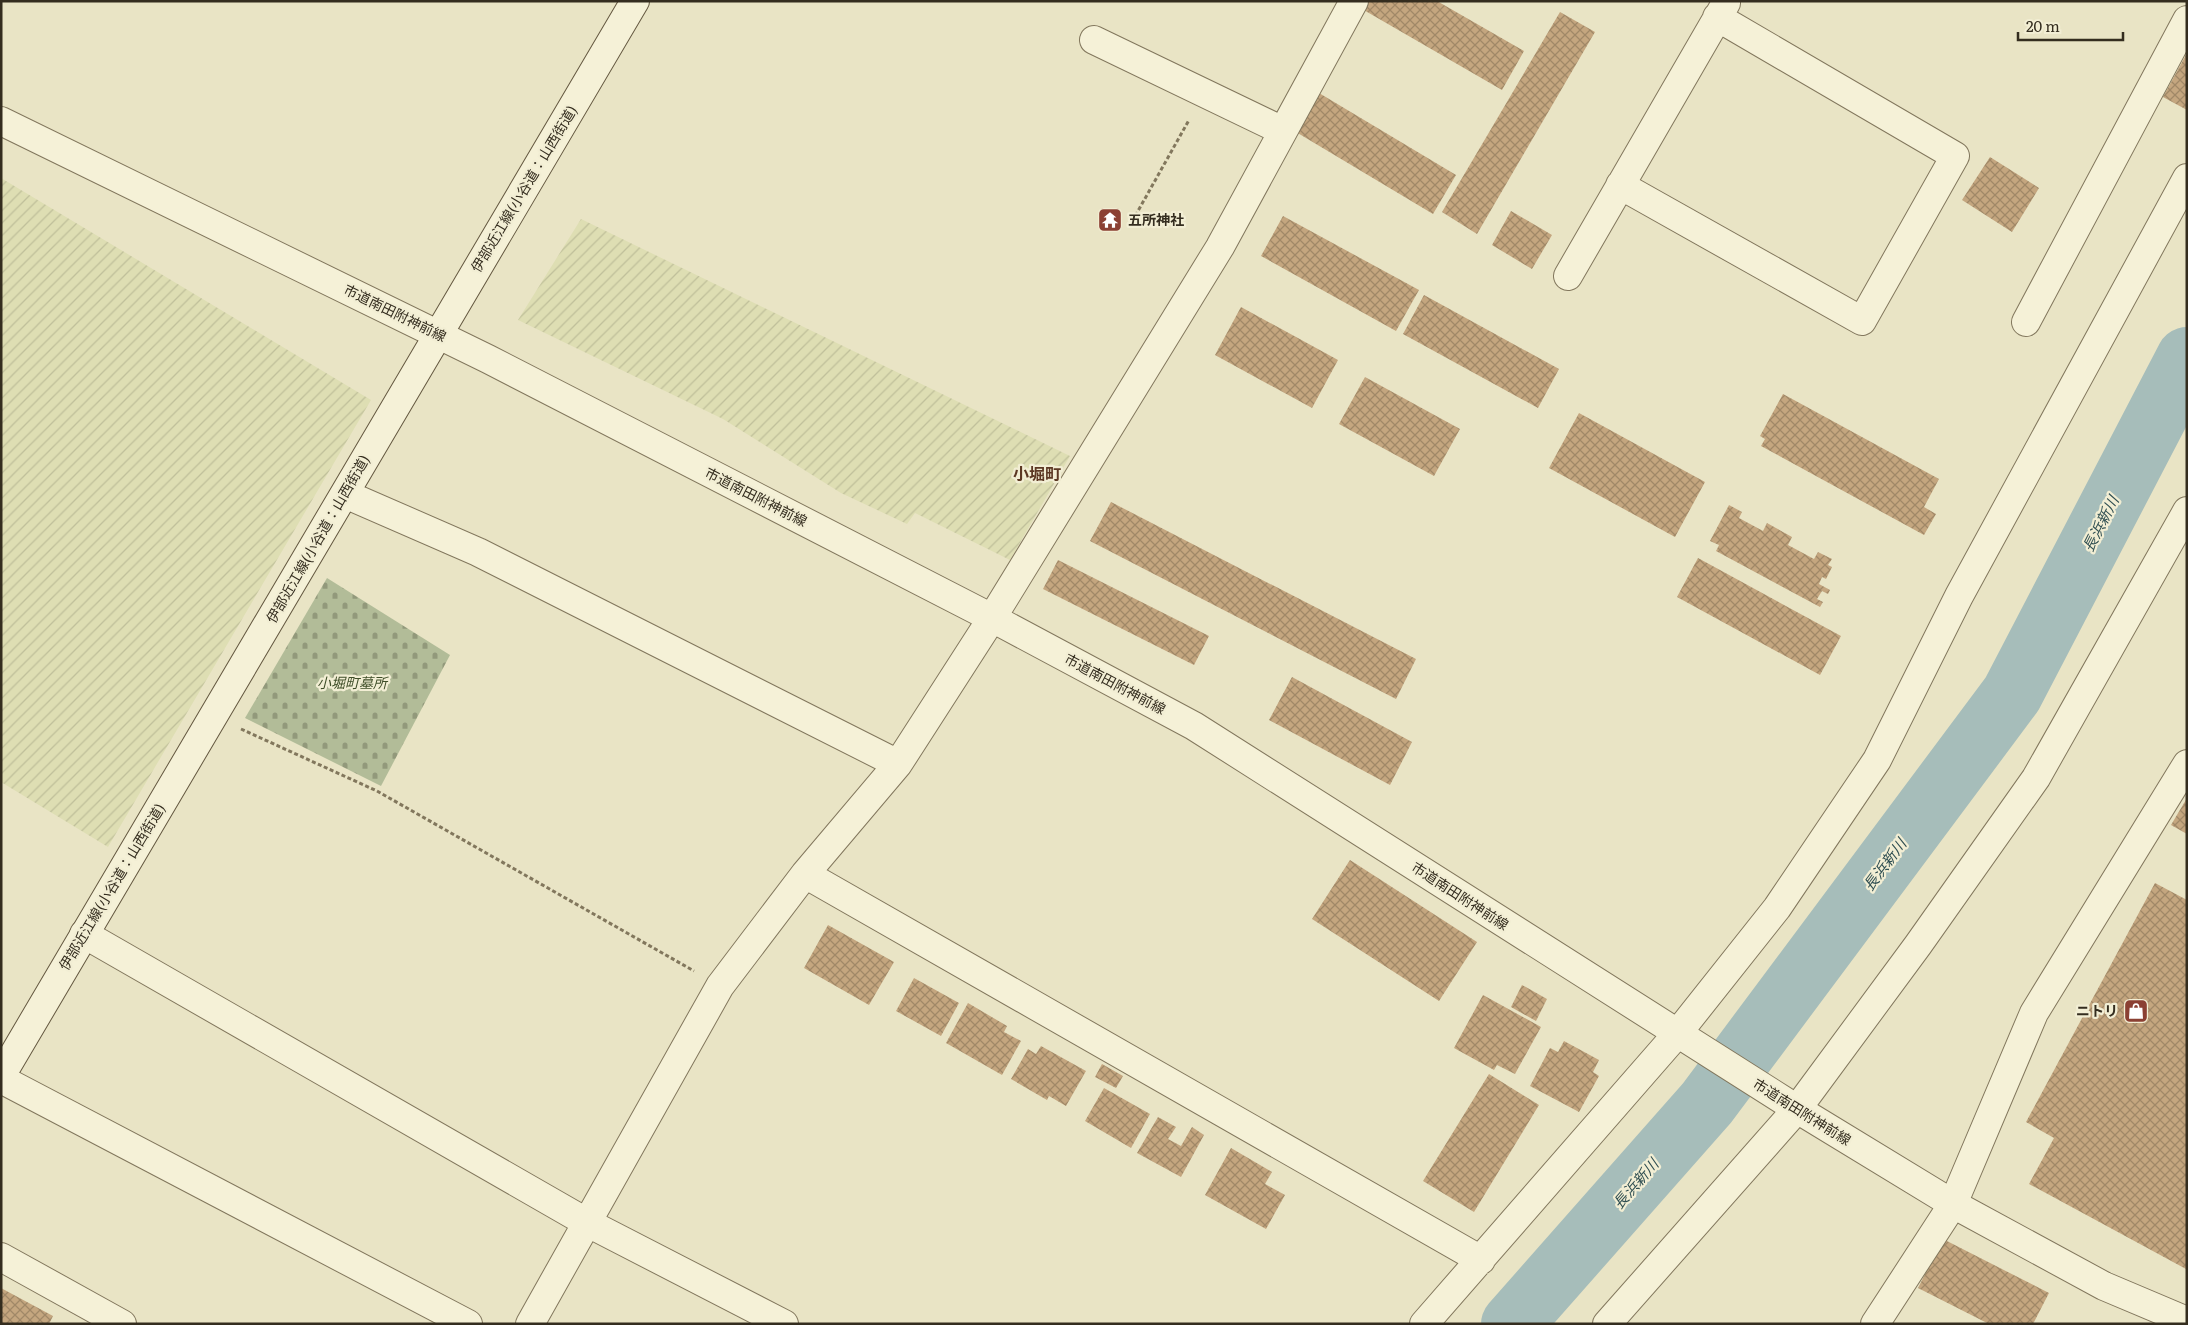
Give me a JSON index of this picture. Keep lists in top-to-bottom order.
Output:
{
  "streets": {
    "street": ["伊部近江線(小谷道：山西街道)", "市道南田附神前線"]
  },
  "crossings": [
    ["伊部近江線(小谷道：山西街道)", "市道南田附神前線"]
  ],
  "districts": ["小堀町"],
  "water": ["長浜新川"],
  "parks": ["小堀町墓所"],
  "places": {
    "temple": ["五所神社"],
    "shop": ["ニトリ"]
  },
  "scale_bar": "20 m"
}
